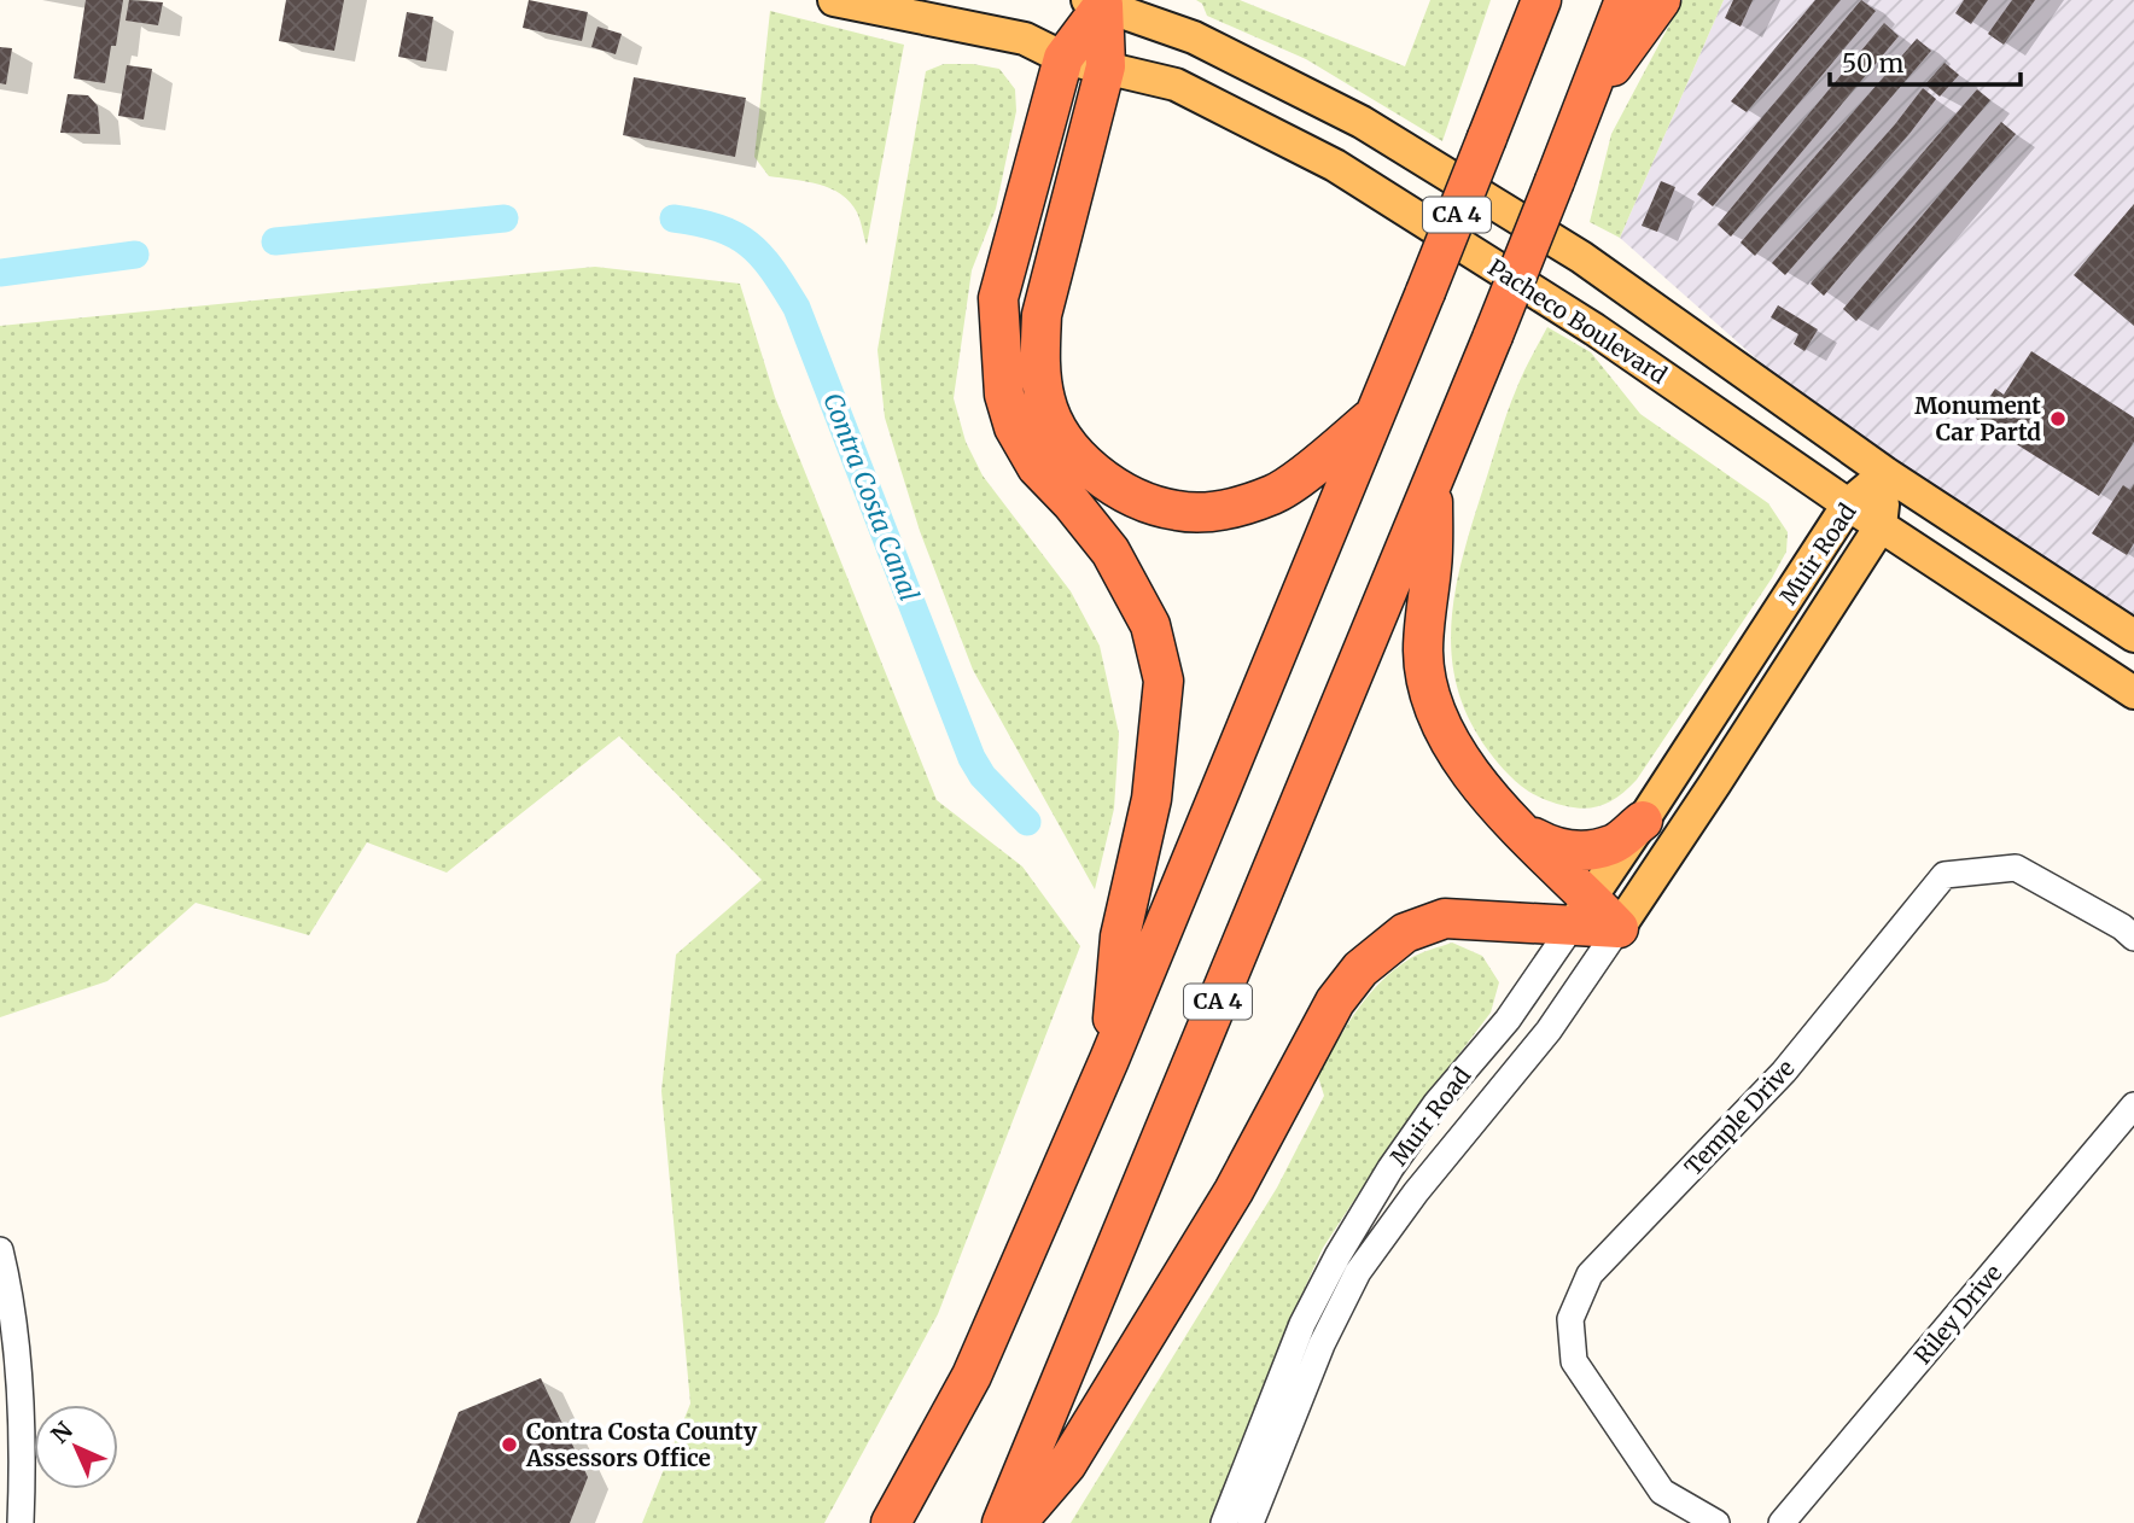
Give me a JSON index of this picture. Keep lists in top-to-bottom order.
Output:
{
  "streets": {
    "highway": ["CA 4"],
    "main road": ["Pacheco Boulevard", "Muir Road"],
    "street": ["Temple Drive", "Riley Drive"]
  },
  "crossings": [
    ["Pacheco Boulevard", "Muir Road"]
  ],
  "water": ["Contra Costa Canal"],
  "places": ["Monument Car Partd", "Contra Costa County Assessors Office"],
  "scale_bar": "50 m",
  "north": "top left"
}
